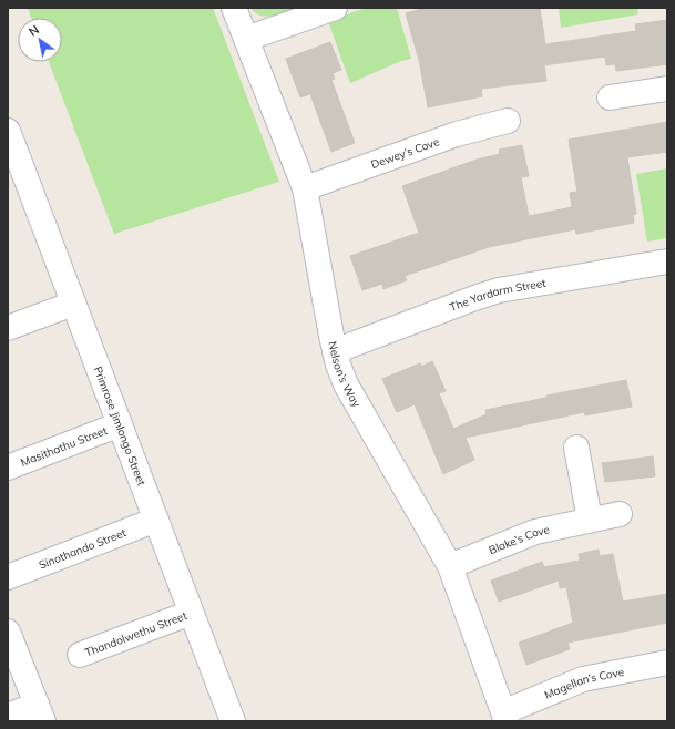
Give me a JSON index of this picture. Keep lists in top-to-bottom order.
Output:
{
  "streets": {
    "street": [
      "Dewey’s Cove",
      "The Yardarm Street",
      "Nelson’s Way",
      "Primrose Jimlongo Street",
      "Masithathu Street",
      "Blake’s Cove",
      "Sinothando Street",
      "Thandolwethu Street",
      "Magellan’s Cove"
    ]
  },
  "crossings": [
    ["Dewey’s Cove", "Nelson’s Way"],
    ["The Yardarm Street", "Nelson’s Way"],
    ["Nelson’s Way", "Blake’s Cove"],
    ["Nelson’s Way", "Magellan’s Cove"],
    ["Primrose Jimlongo Street", "Masithathu Street"],
    ["Primrose Jimlongo Street", "Sinothando Street"],
    ["Primrose Jimlongo Street", "Thandolwethu Street"]
  ],
  "north": "top left"
}
